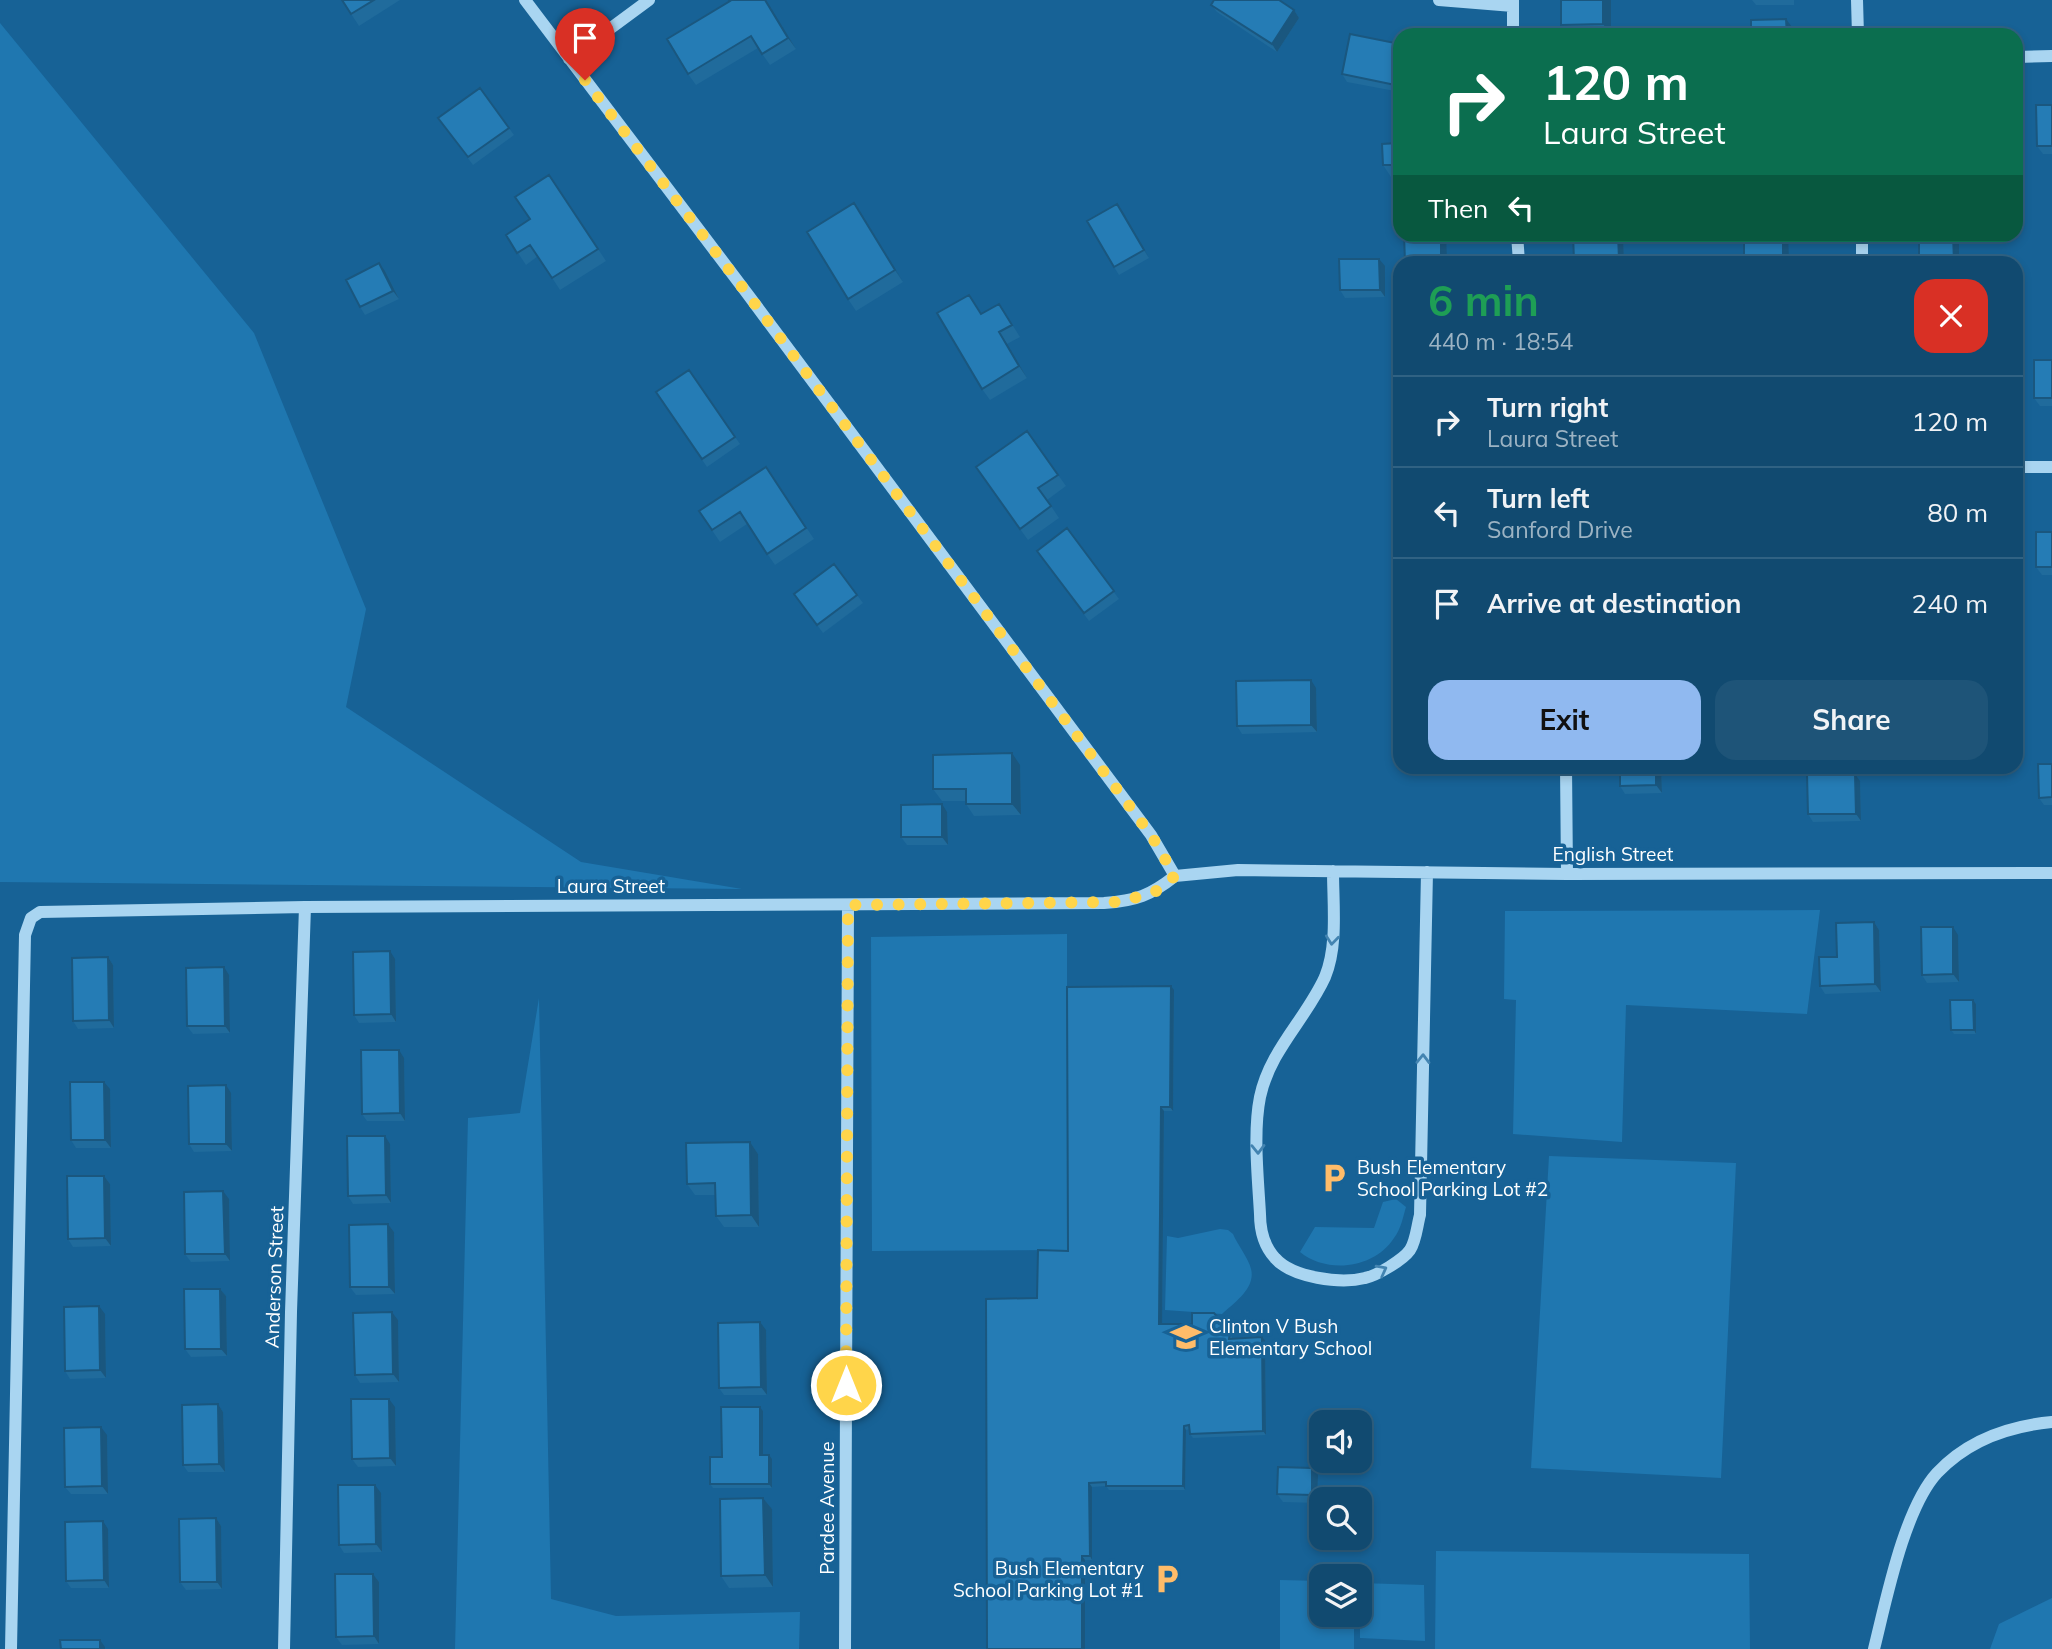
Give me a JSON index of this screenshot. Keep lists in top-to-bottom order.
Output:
{
  "streets": {
    "street": [
      "English Street",
      "Laura Street",
      "Anderson Street",
      "Pardee Avenue"
    ]
  },
  "crossings": [
    ["English Street", "Laura Street"],
    ["Laura Street", "Anderson Street"],
    ["Laura Street", "Pardee Avenue"]
  ],
  "places": {
    "parking": ["Bush Elementary School Parking Lot #2", "Bush Elementary School Parking Lot #1"],
    "school or university": ["Clinton V Bush Elementary School"]
  },
  "page": {
    "turn": ["120 m", "Laura Street"],
    "then": "Then",
    "heading": ["6 min", "440 m · 18:54"],
    "list": [
      {
        "name": "Turn right",
        "note": "Laura Street",
        "value": "120 m"
      },
      {
        "name": "Turn left",
        "note": "Sanford Drive",
        "value": "80 m"
      },
      {
        "name": "Arrive at destination",
        "value": "240 m"
      }
    ],
    "buttons": ["Exit", "Share"]
  }
}
